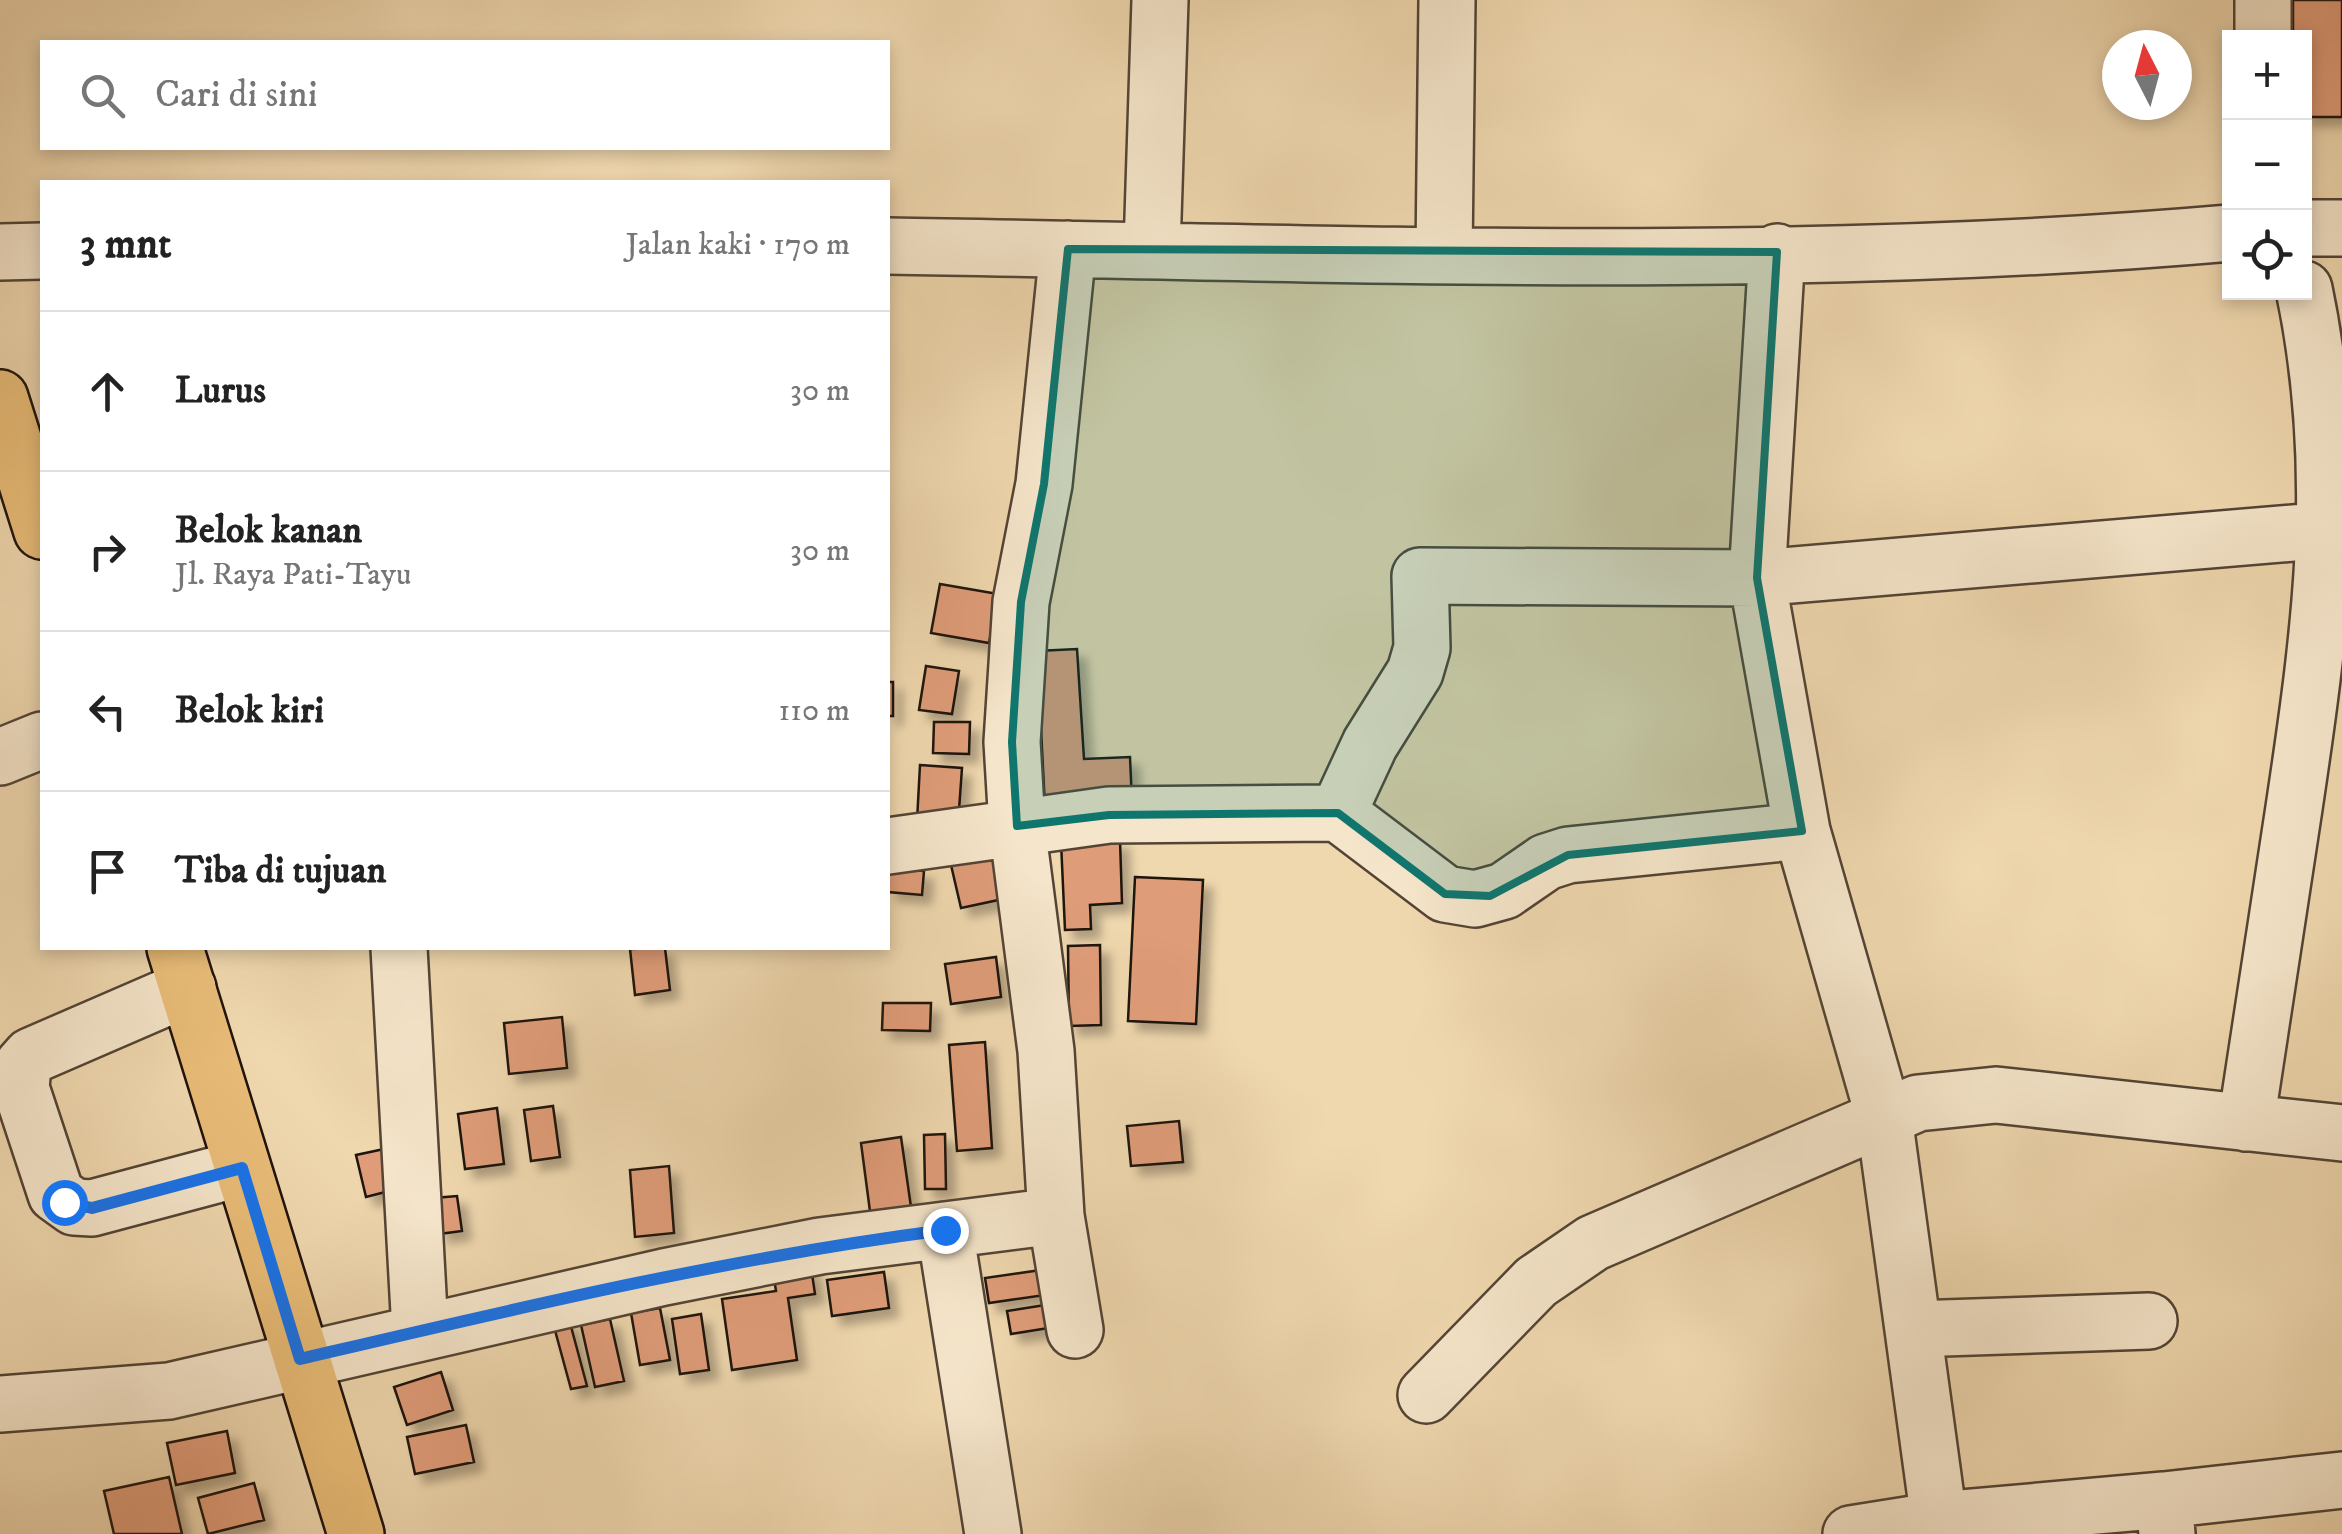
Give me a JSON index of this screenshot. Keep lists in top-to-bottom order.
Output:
{
  "north": "top",
  "page": {
    "map_buttons": ["+", "−"],
    "search": "Cari di sini",
    "heading": ["3 mnt", "Jalan kaki · 170 m"],
    "list": [
      ["Lurus", "30 m"],
      ["Belok kanan", "Jl. Raya Pati-Tayu", "30 m"],
      ["Belok kiri", "110 m"],
      "Tiba di tujuan"
    ]
  }
}
